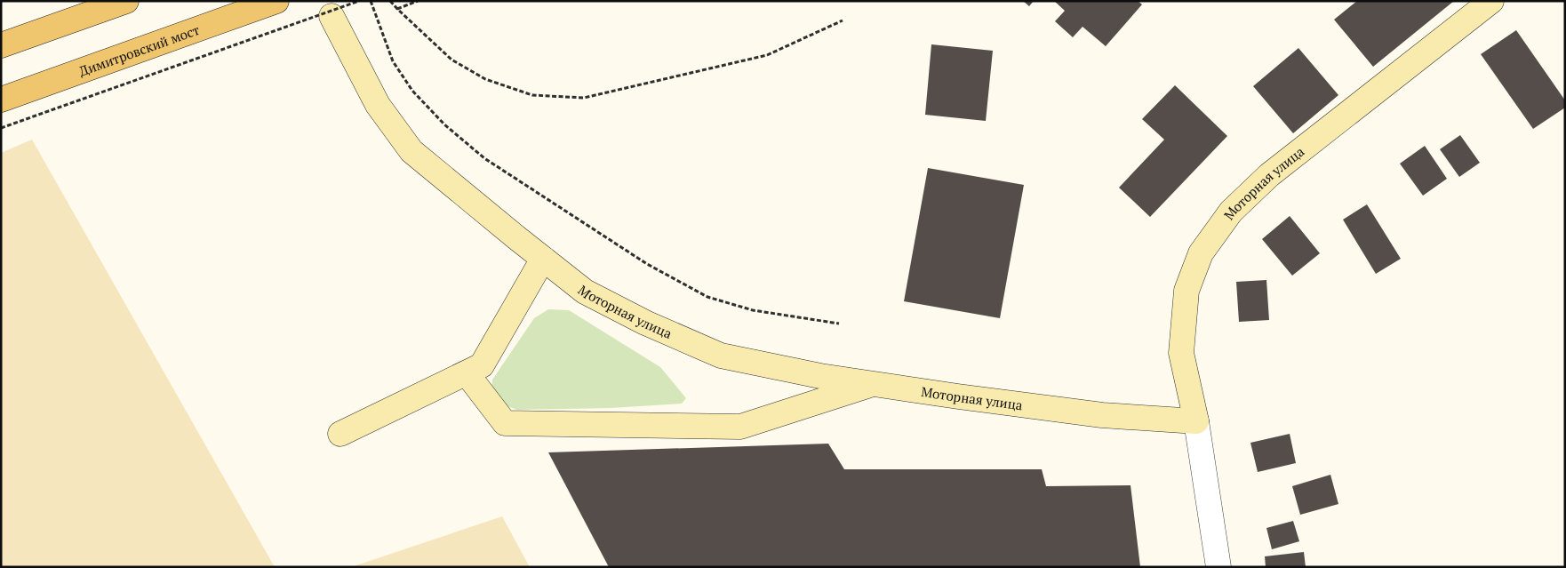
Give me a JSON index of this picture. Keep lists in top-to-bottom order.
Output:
{
  "streets": {
    "main road": ["Димитровский мост"],
    "street": ["Моторная улица"]
  }
}
